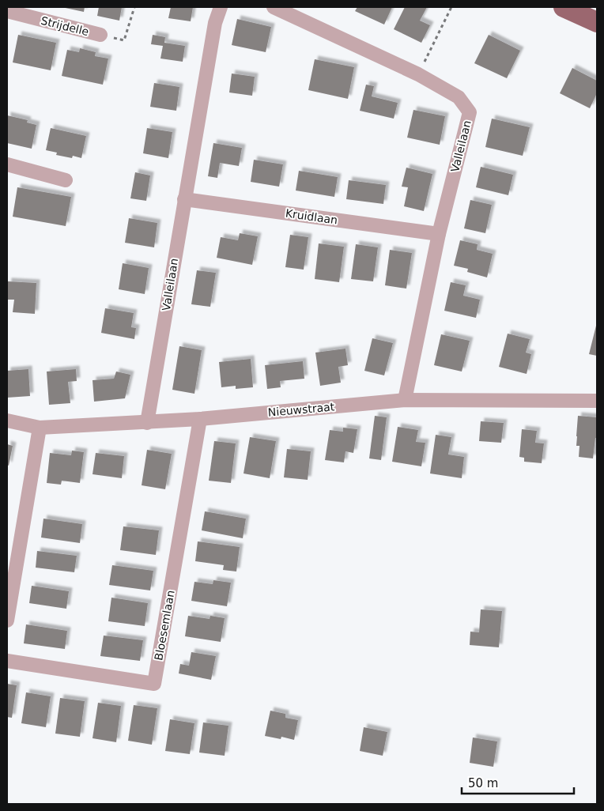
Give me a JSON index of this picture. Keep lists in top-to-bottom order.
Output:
{
  "streets": {
    "street": [
      "Strijdelle",
      "Valleilaan",
      "Kruidlaan",
      "Nieuwstraat",
      "Bloesemlaan"
    ]
  },
  "crossings": [
    ["Valleilaan", "Kruidlaan"],
    ["Valleilaan", "Nieuwstraat"],
    ["Nieuwstraat", "Bloesemlaan"]
  ],
  "scale_bar": "50 m"
}
